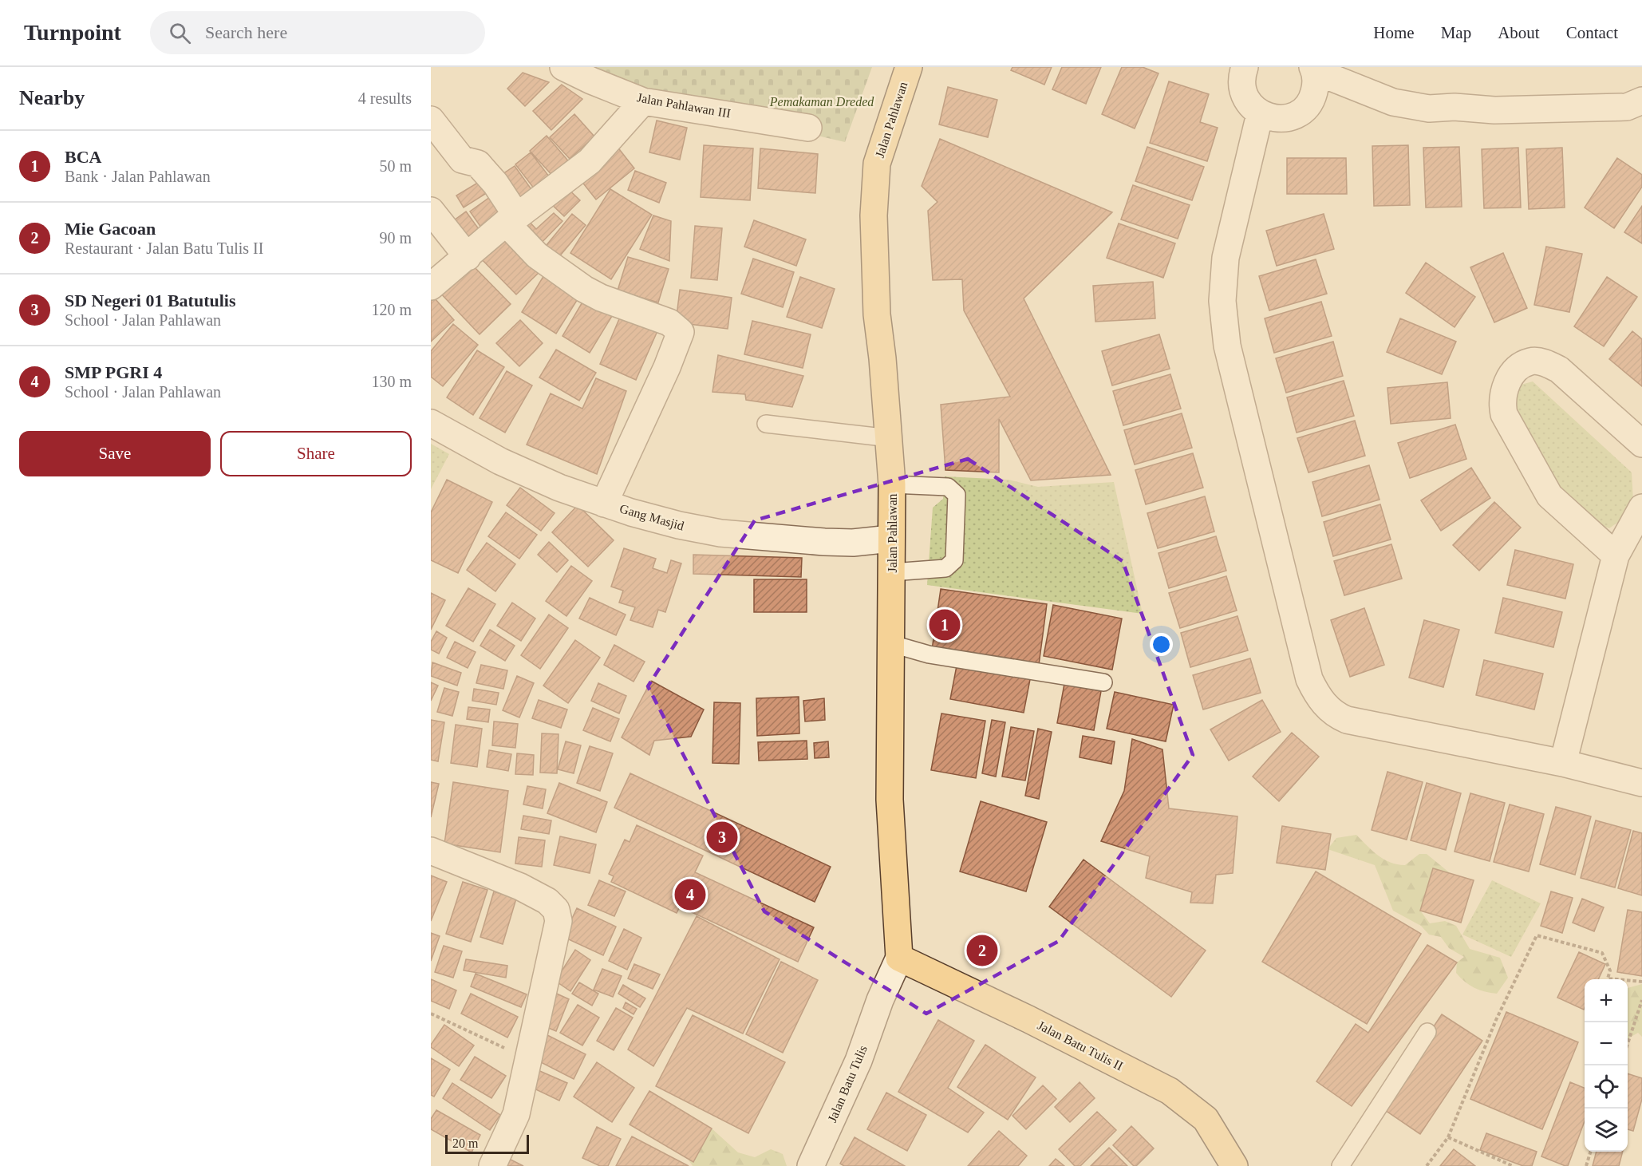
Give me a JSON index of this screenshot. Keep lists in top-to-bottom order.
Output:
{
  "streets": {
    "main road": ["Jalan Pahlawan", "Jalan Batu Tulis II"],
    "street": ["Jalan Pahlawan III", "Gang Masjid", "Jalan Batu Tulis"]
  },
  "crossings": [
    ["Jalan Pahlawan", "Gang Masjid"],
    ["Jalan Pahlawan", "Jalan Batu Tulis II"],
    ["Jalan Pahlawan", "Jalan Batu Tulis"]
  ],
  "parks": ["Pemakaman Dreded"],
  "scale_bar": "20 m",
  "page": {
    "header": "Turnpoint",
    "search": "Search here",
    "nav": [
      "Home",
      "Map",
      "About",
      "Contact"
    ],
    "heading": ["Nearby", "4 results"],
    "list": [
      {
        "mark": "1",
        "name": "BCA",
        "note": "Bank · Jalan Pahlawan",
        "value": "50 m"
      },
      {
        "mark": "2",
        "name": "Mie Gacoan",
        "note": "Restaurant · Jalan Batu Tulis II",
        "value": "90 m"
      },
      {
        "mark": "3",
        "name": "SD Negeri 01 Batutulis",
        "note": "School · Jalan Pahlawan",
        "value": "120 m"
      },
      {
        "mark": "4",
        "name": "SMP PGRI 4",
        "note": "School · Jalan Pahlawan",
        "value": "130 m"
      }
    ],
    "buttons": ["Save", "Share"],
    "pins": [
      "1",
      "3",
      "4",
      "2"
    ],
    "map_buttons": ["+", "−"],
    "scale": "20 m"
  }
}
